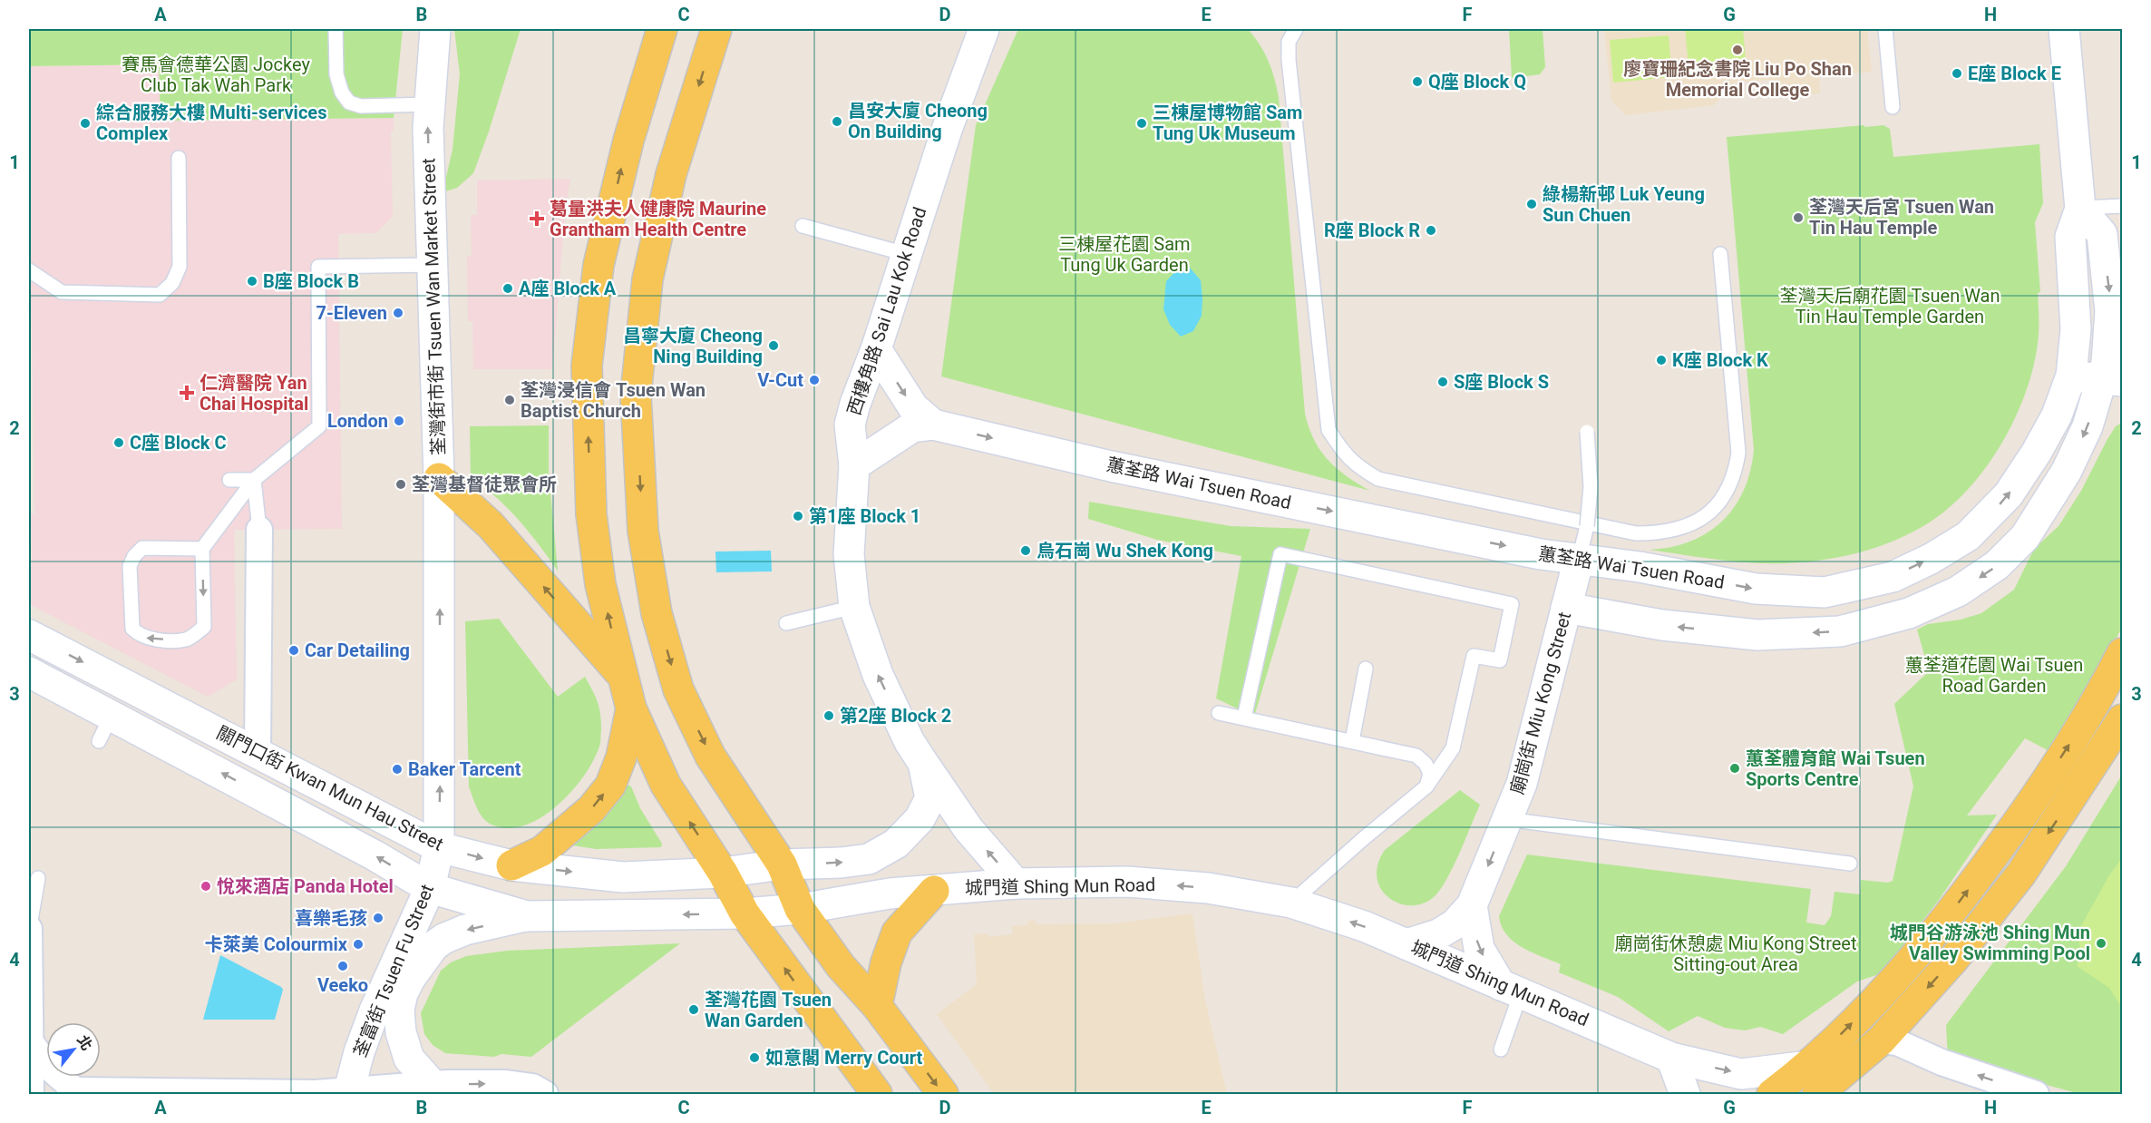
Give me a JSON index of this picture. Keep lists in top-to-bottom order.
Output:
{
  "streets": {
    "main road": [
      "荃灣街市街 Tsuen Wan Market Street",
      "西樓角路 Sai Lau Kok Road",
      "蕙荃路 Wai Tsuen Road",
      "廟崗街 Miu Kong Street",
      "關門口街 Kwan Mun Hau Street",
      "城門道 Shing Mun Road",
      "荃富街 Tsuen Fu Street"
    ]
  },
  "crossings": [
    ["荃灣街市街 Tsuen Wan Market Street", "關門口街 Kwan Mun Hau Street"],
    ["荃灣街市街 Tsuen Wan Market Street", "荃富街 Tsuen Fu Street"],
    ["西樓角路 Sai Lau Kok Road", "蕙荃路 Wai Tsuen Road"],
    ["西樓角路 Sai Lau Kok Road", "城門道 Shing Mun Road"],
    ["蕙荃路 Wai Tsuen Road", "廟崗街 Miu Kong Street"],
    ["廟崗街 Miu Kong Street", "城門道 Shing Mun Road"],
    ["關門口街 Kwan Mun Hau Street", "城門道 Shing Mun Road"],
    ["關門口街 Kwan Mun Hau Street", "荃富街 Tsuen Fu Street"]
  ],
  "one_way": ["蕙荃路 Wai Tsuen Road"],
  "parks": [
    "賽馬會德華公園 Jockey Club Tak Wah Park",
    "三棟屋花園 Sam Tung Uk Garden",
    "荃灣天后廟花園 Tsuen Wan Tin Hau Temple Garden",
    "蕙荃道花園 Wai Tsuen Road Garden",
    "廟崗街休憩處 Miu Kong Street Sitting-out Area"
  ],
  "places": {
    "other": [
      "廖寶珊紀念書院 Liu Po Shan Memorial College",
      "E座 Block E",
      "Q座 Block Q",
      "昌安大廈 Cheong On Building",
      "綜合服務大樓 Multi-services Complex",
      "三棟屋博物館 Sam Tung Uk Museum",
      "綠楊新邨 Luk Yeung Sun Chuen",
      "荃灣天后宮 Tsuen Wan Tin Hau Temple",
      "R座 Block R",
      "B座 Block B",
      "A座 Block A",
      "7-Eleven",
      "昌寧大廈 Cheong Ning Building",
      "K座 Block K",
      "V-Cut",
      "S座 Block S",
      "荃灣浸信會 Tsuen Wan Baptist Church",
      "London",
      "C座 Block C",
      "荃灣基督徒聚會所",
      "第1座 Block 1",
      "烏石崗 Wu Shek Kong",
      "Car Detailing",
      "第2座 Block 2",
      "蕙荃體育館 Wai Tsuen Sports Centre",
      "Baker Tarcent",
      "悅來酒店 Panda Hotel",
      "喜樂毛孩",
      "城門谷游泳池 Shing Mun Valley Swimming Pool",
      "卡萊美 Colourmix",
      "Veeko",
      "荃灣花園 Tsuen Wan Garden",
      "如意閣 Merry Court"
    ],
    "health": ["葛量洪夫人健康院 Maurine Grantham Health Centre", "仁濟醫院 Yan Chai Hospital"]
  },
  "north": "top right",
  "grid": {
    "columns": [
      "A",
      "B",
      "C",
      "D",
      "E",
      "F",
      "G",
      "H"
    ],
    "rows": [
      "1",
      "2",
      "3",
      "4"
    ]
  }
}
